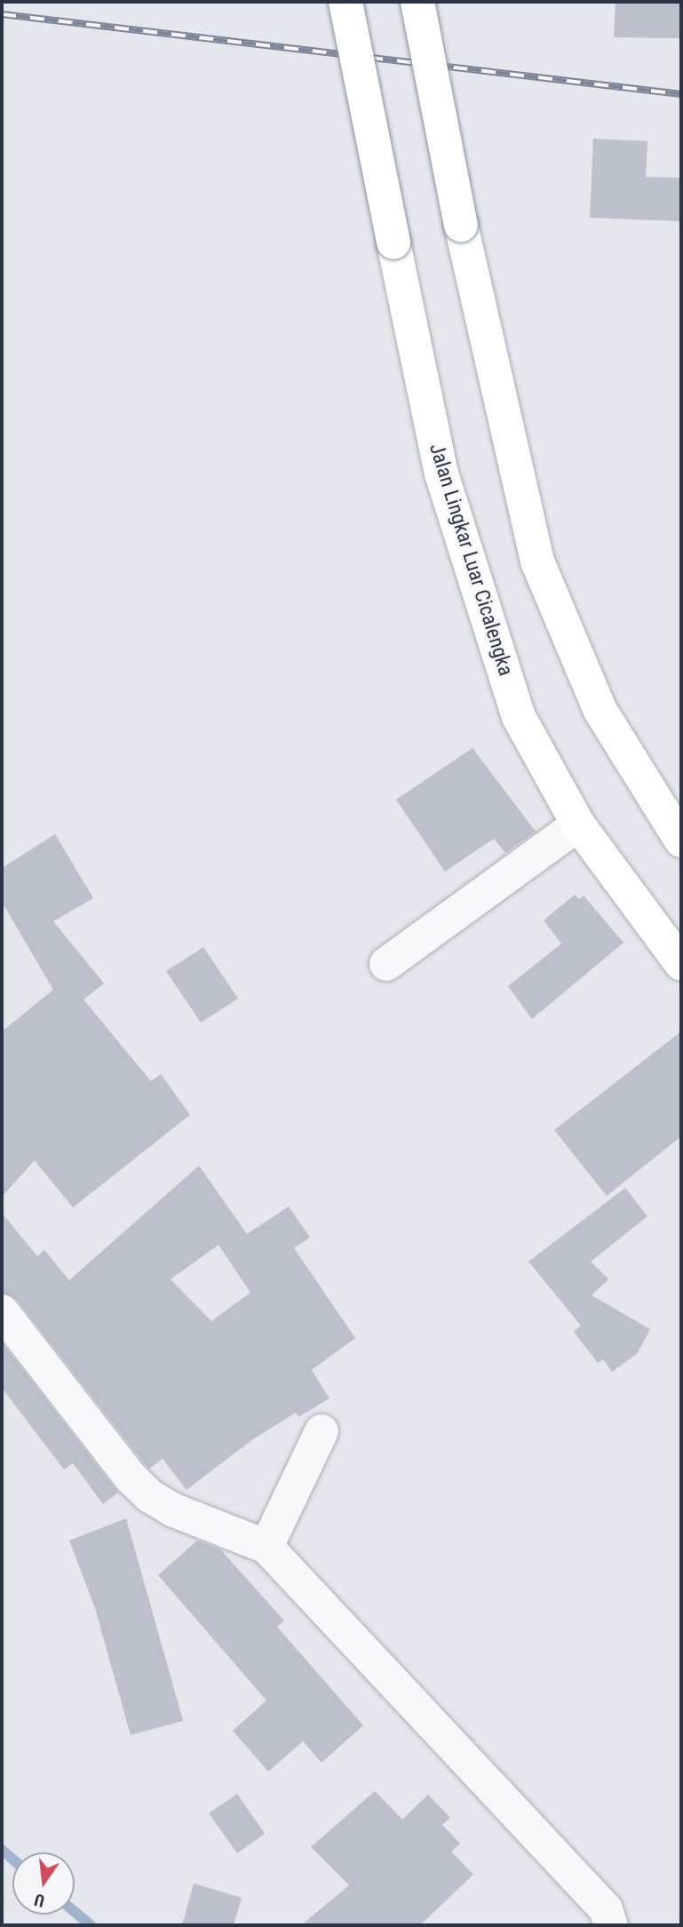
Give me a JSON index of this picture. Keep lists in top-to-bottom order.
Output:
{
  "streets": {
    "highway": ["Jalan Lingkar Luar Cicalengka"]
  },
  "north": "bottom"
}
